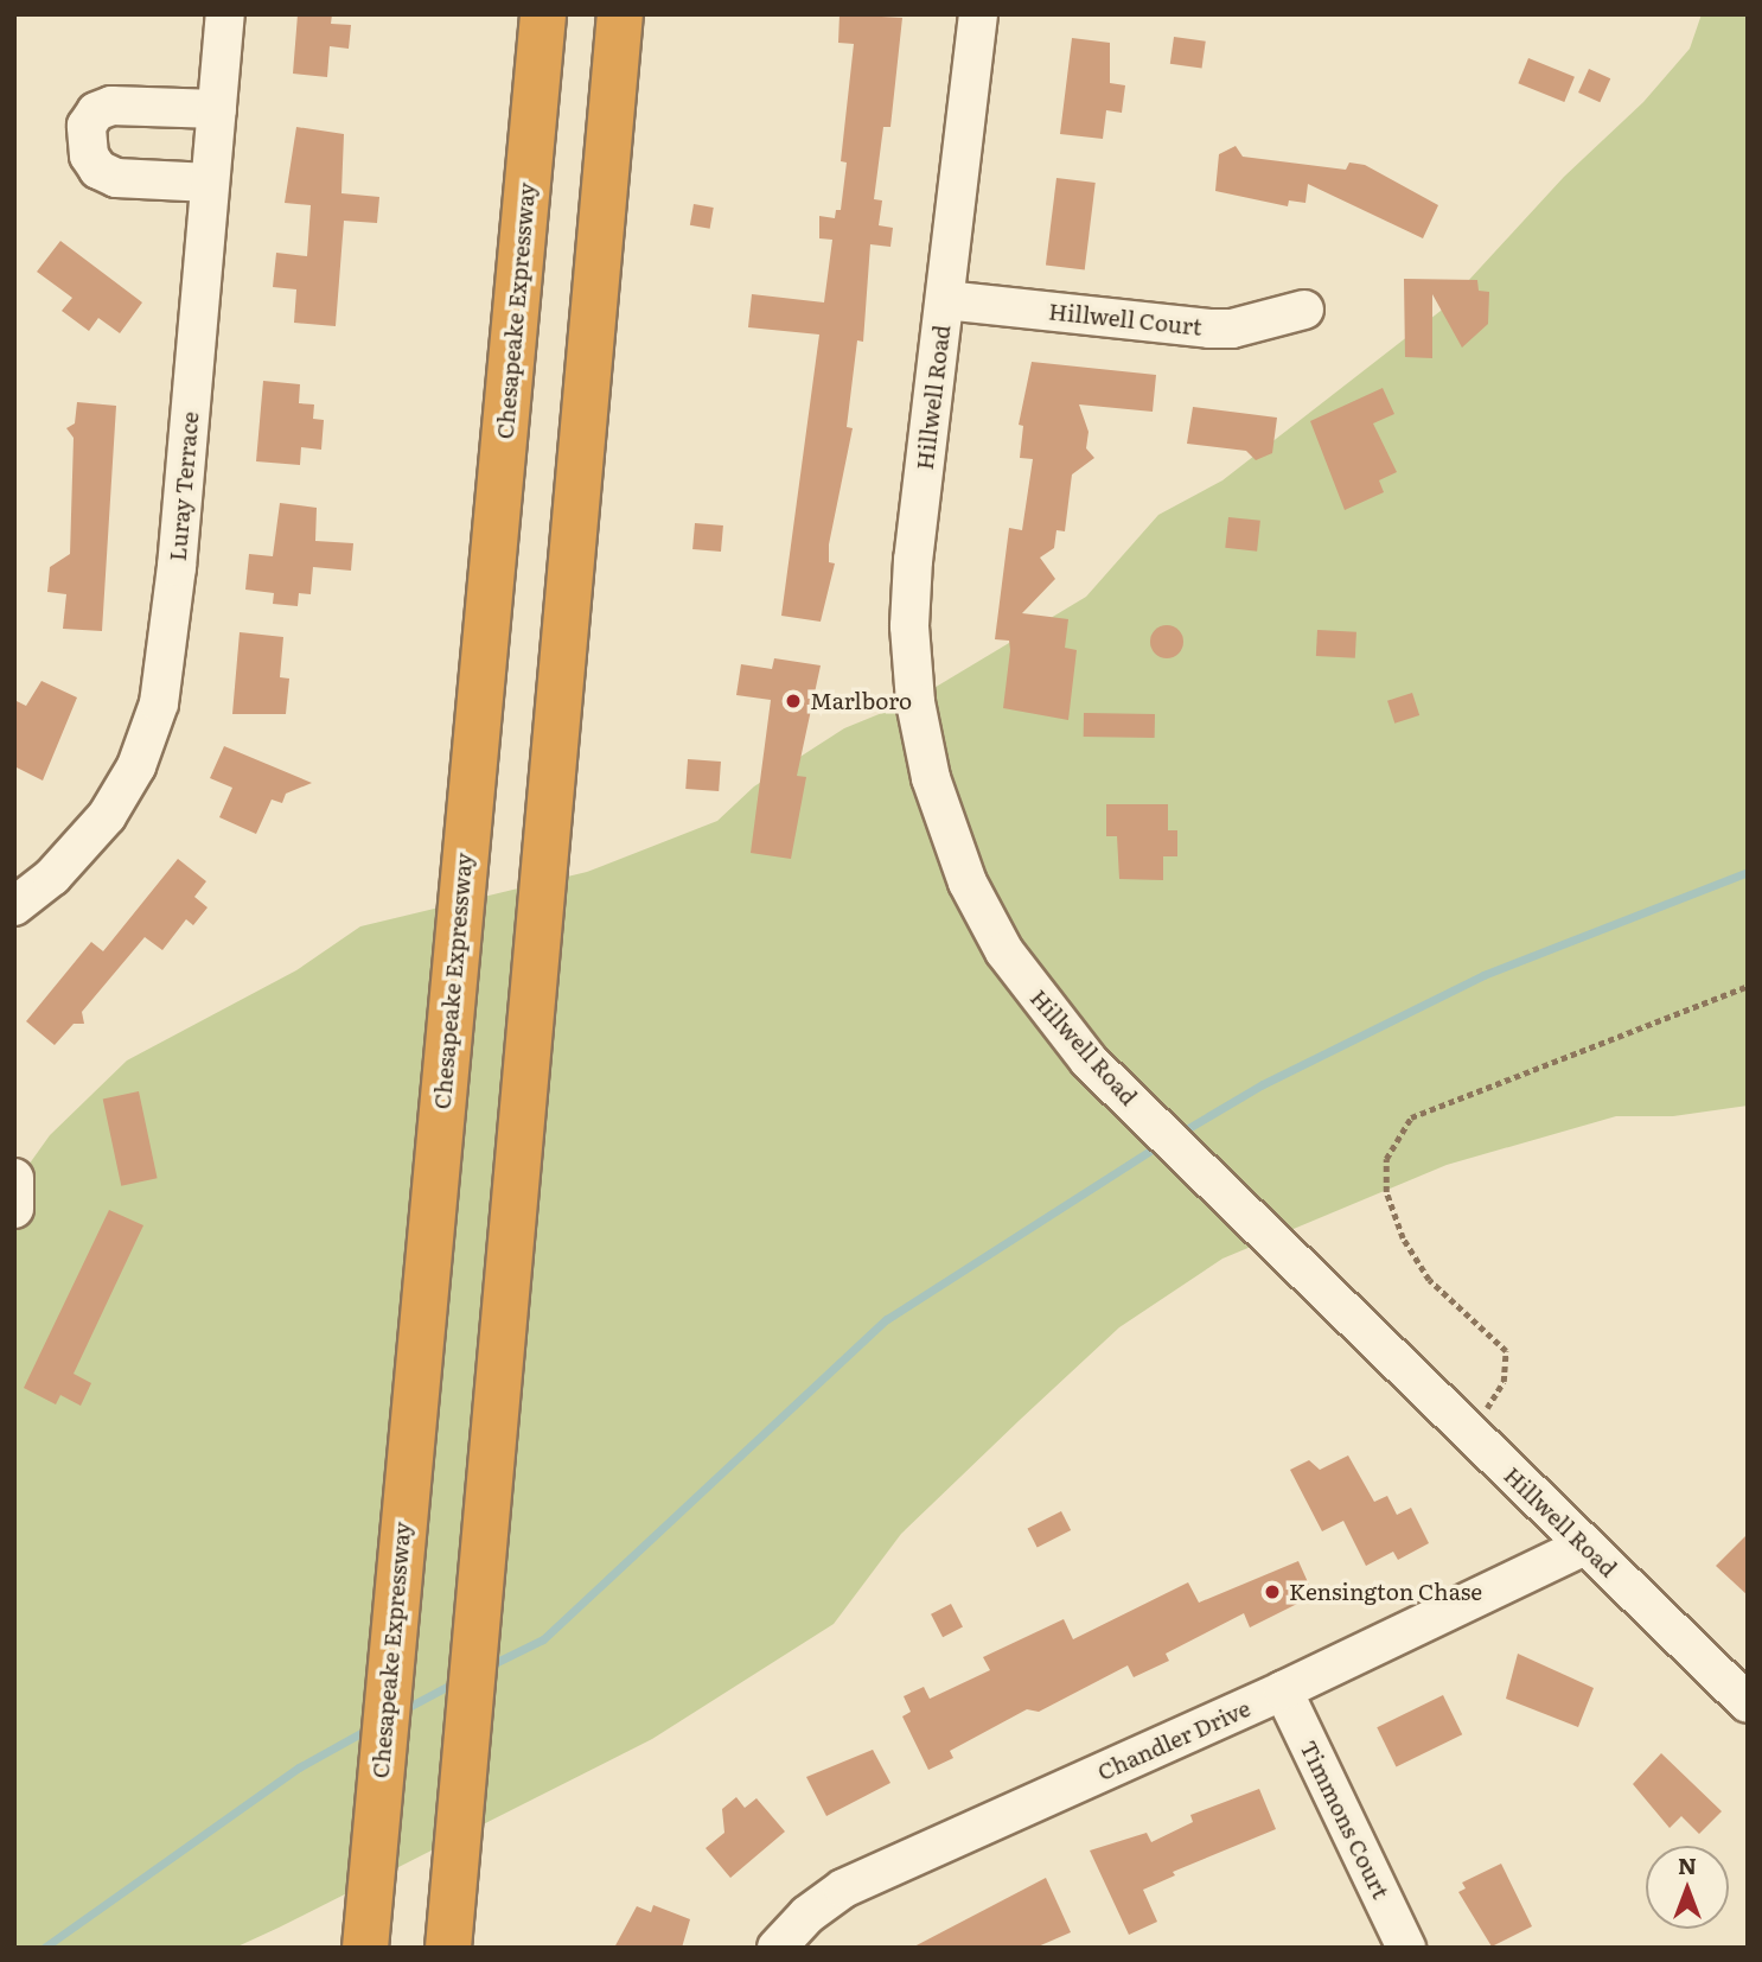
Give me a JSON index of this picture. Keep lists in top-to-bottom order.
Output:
{
  "streets": {
    "highway": ["Chesapeake Expressway"],
    "street": [
      "Hillwell Court",
      "Hillwell Road",
      "Luray Terrace",
      "Chandler Drive",
      "Timmons Court"
    ]
  },
  "crossings": [
    ["Hillwell Court", "Hillwell Road"],
    ["Hillwell Road", "Chandler Drive"],
    ["Chandler Drive", "Timmons Court"]
  ],
  "places": ["Marlboro", "Kensington Chase"],
  "north": "top"
}
